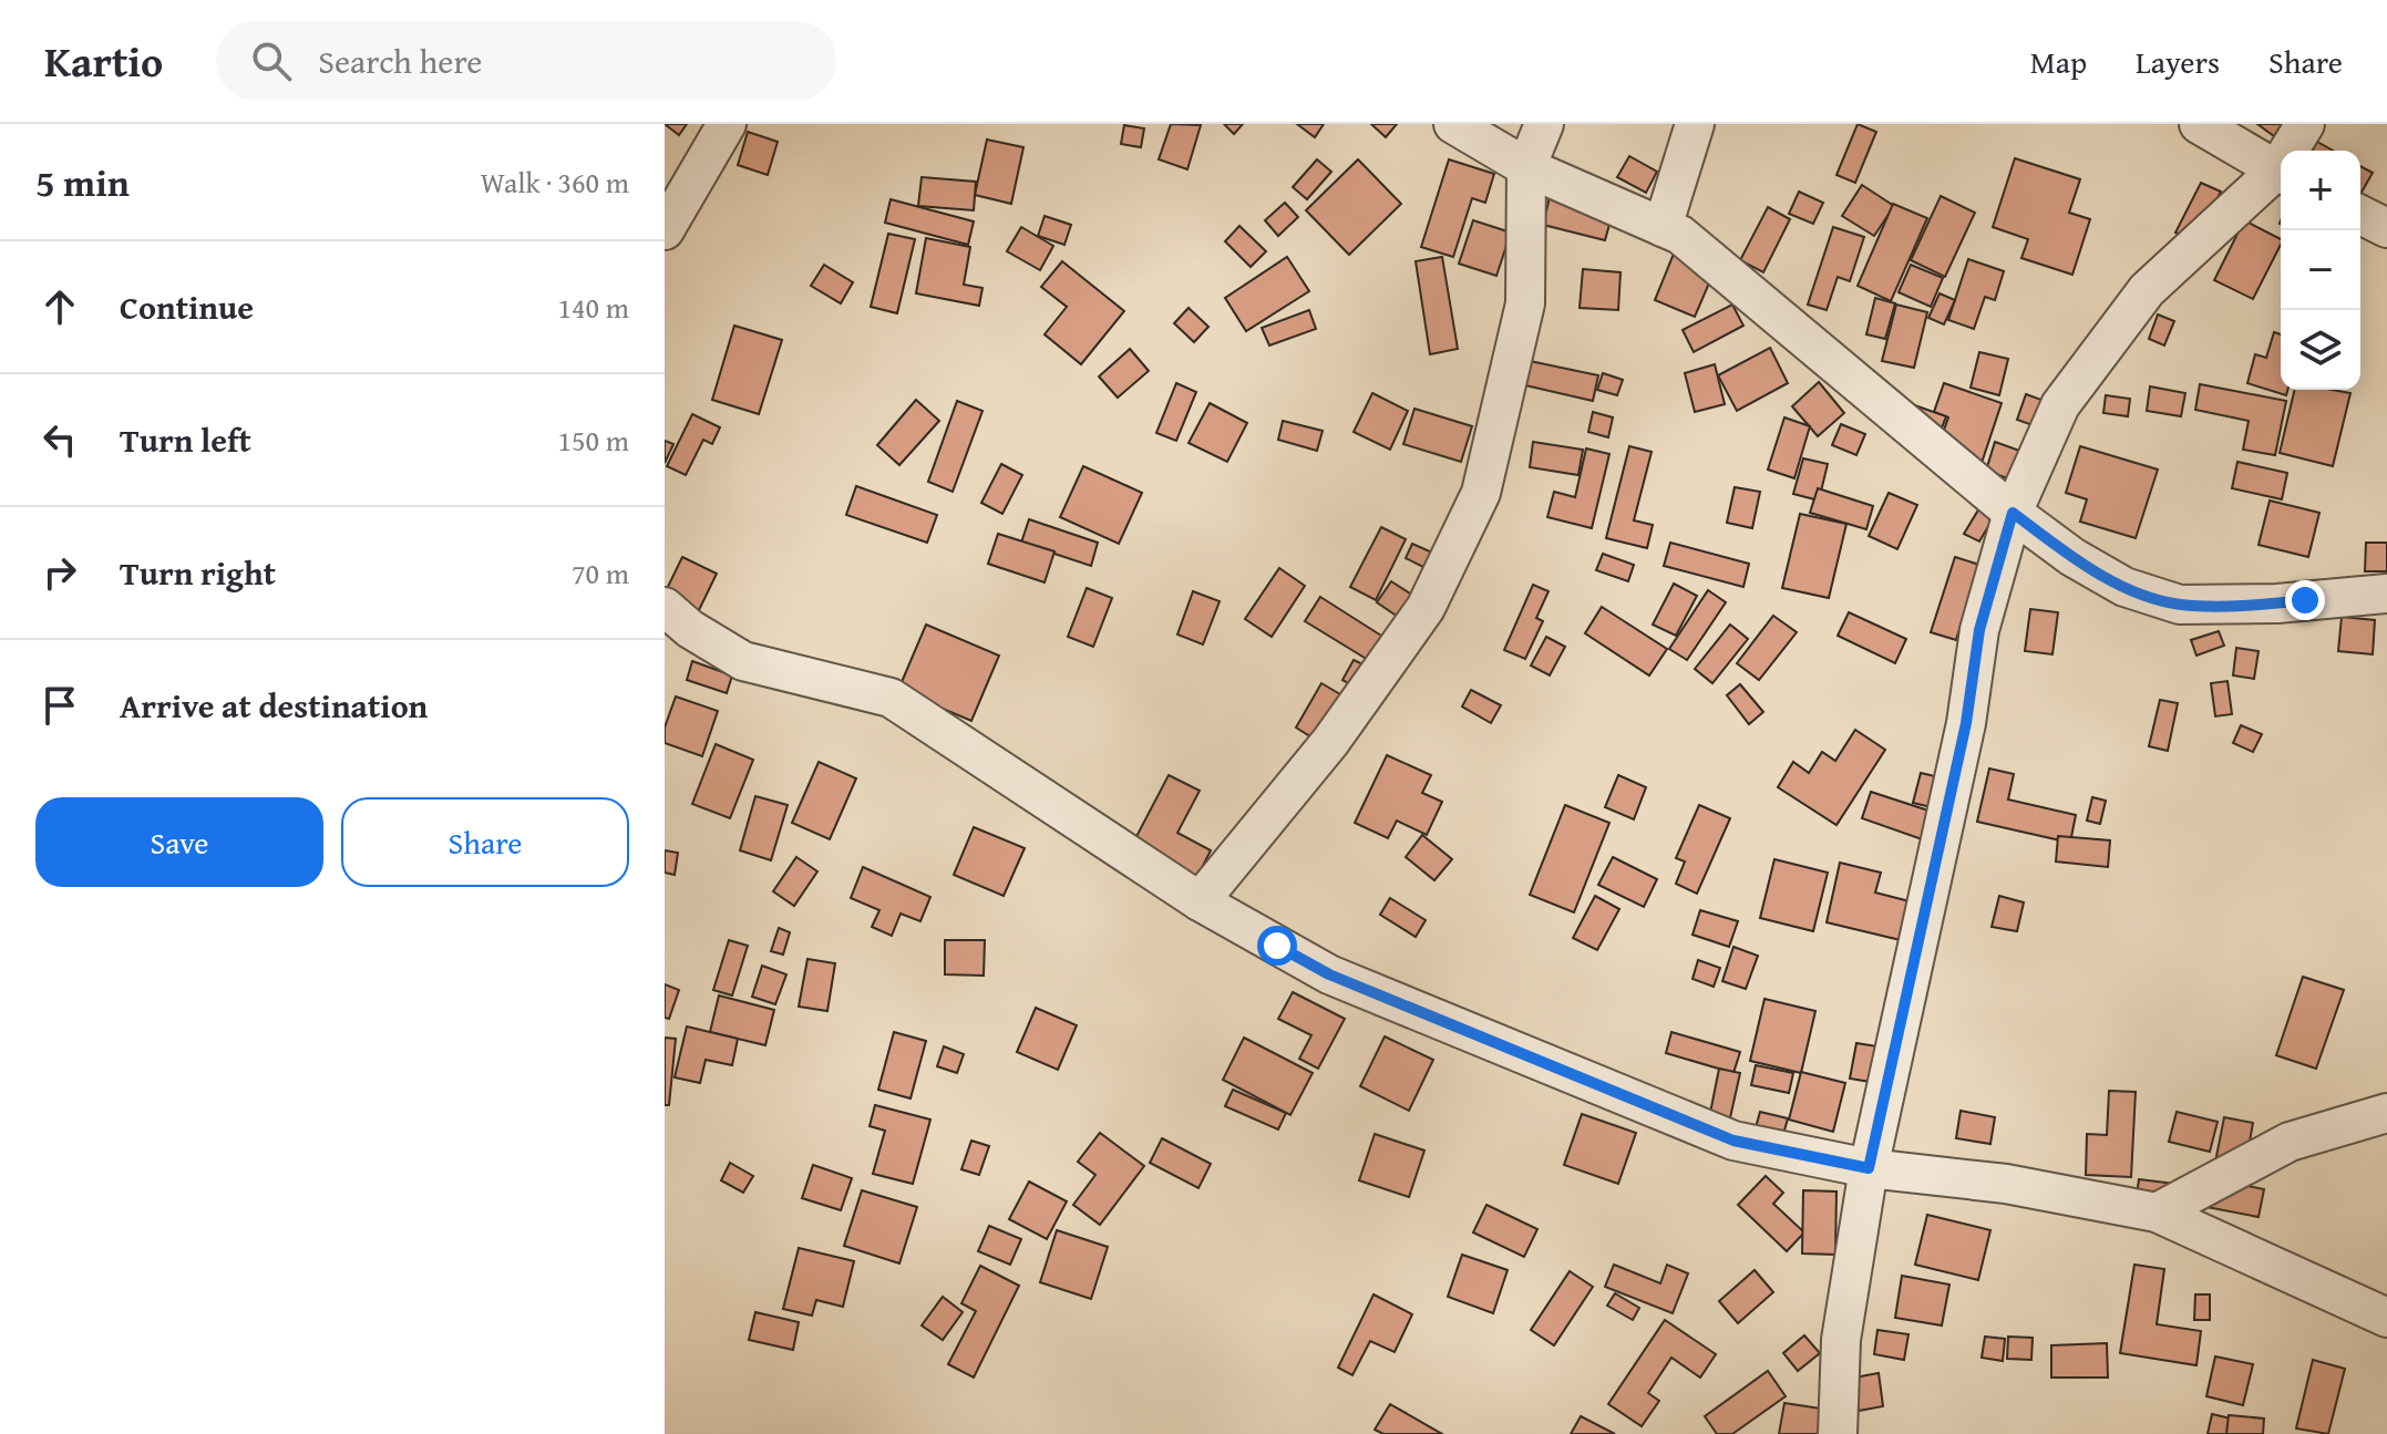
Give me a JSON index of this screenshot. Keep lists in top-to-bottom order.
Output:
{
  "page": {
    "header": "Kartio",
    "search": "Search here",
    "nav": ["Map", "Layers", "Share"],
    "heading": ["5 min", "Walk · 360 m"],
    "map_buttons": ["+", "−"],
    "list": [
      ["Continue", "140 m"],
      ["Turn left", "150 m"],
      ["Turn right", "70 m"],
      "Arrive at destination"
    ],
    "buttons": ["Save", "Share"]
  }
}
